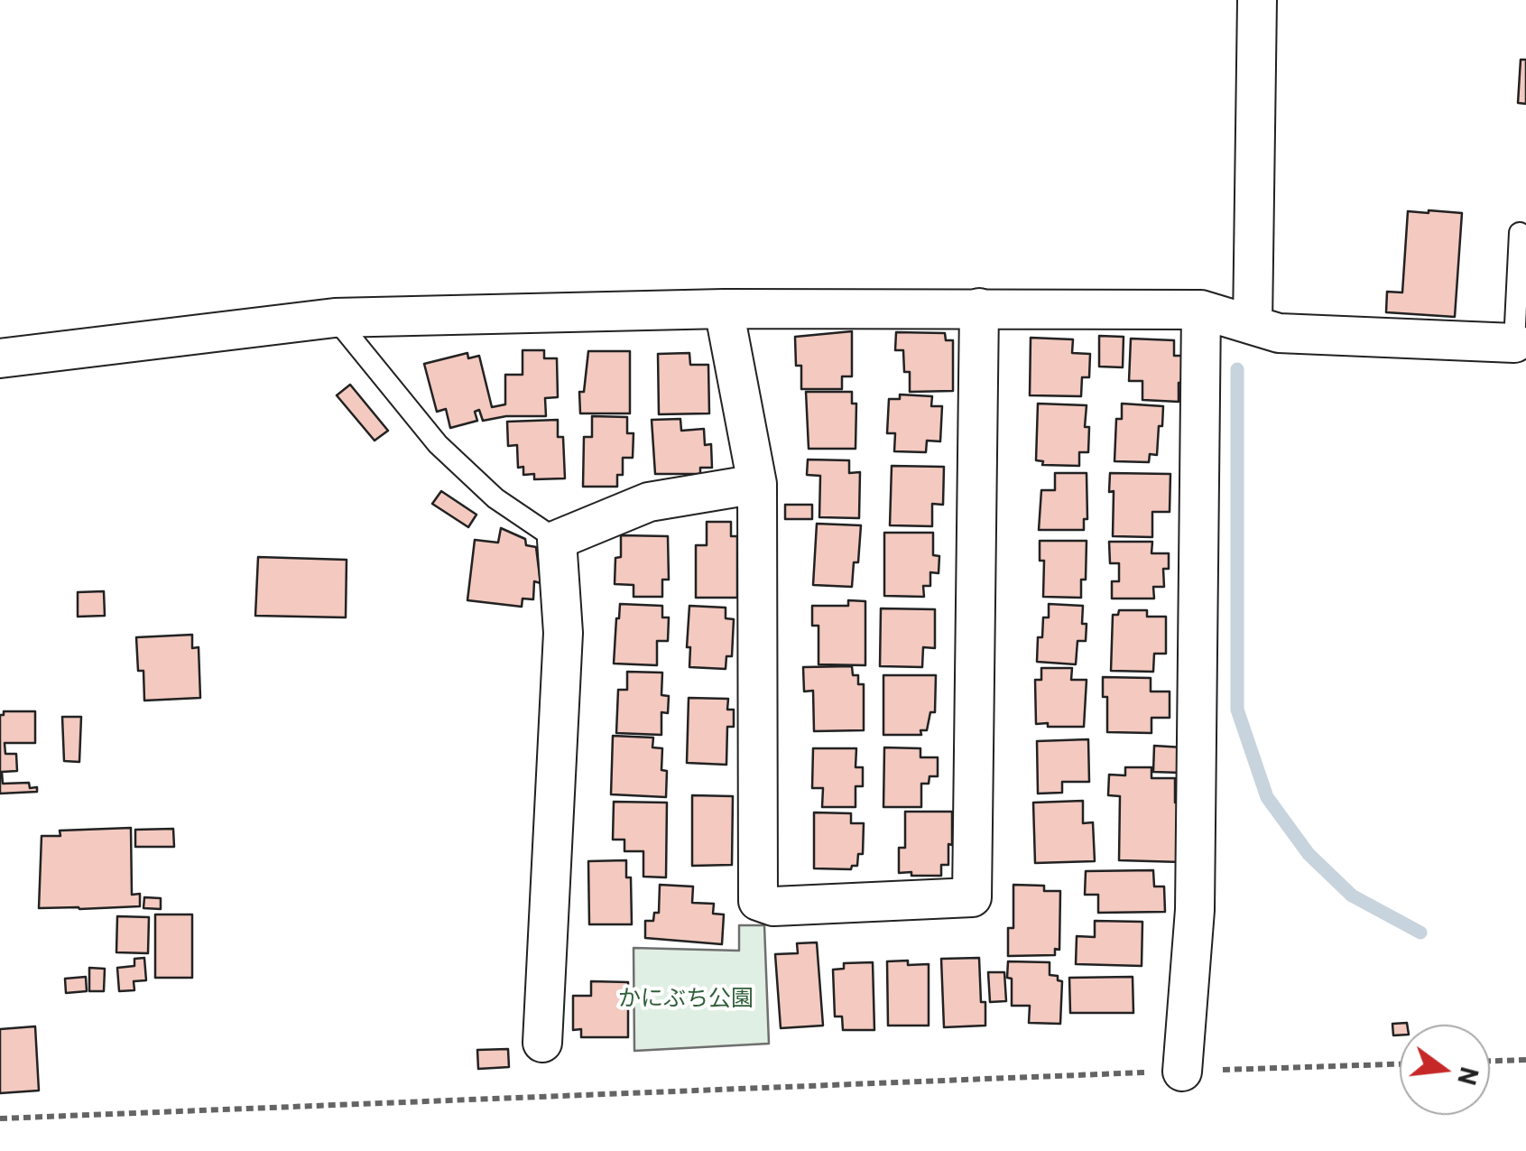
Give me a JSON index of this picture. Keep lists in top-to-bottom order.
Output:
{
  "parks": ["かにぶち公園"],
  "north": "right"
}
